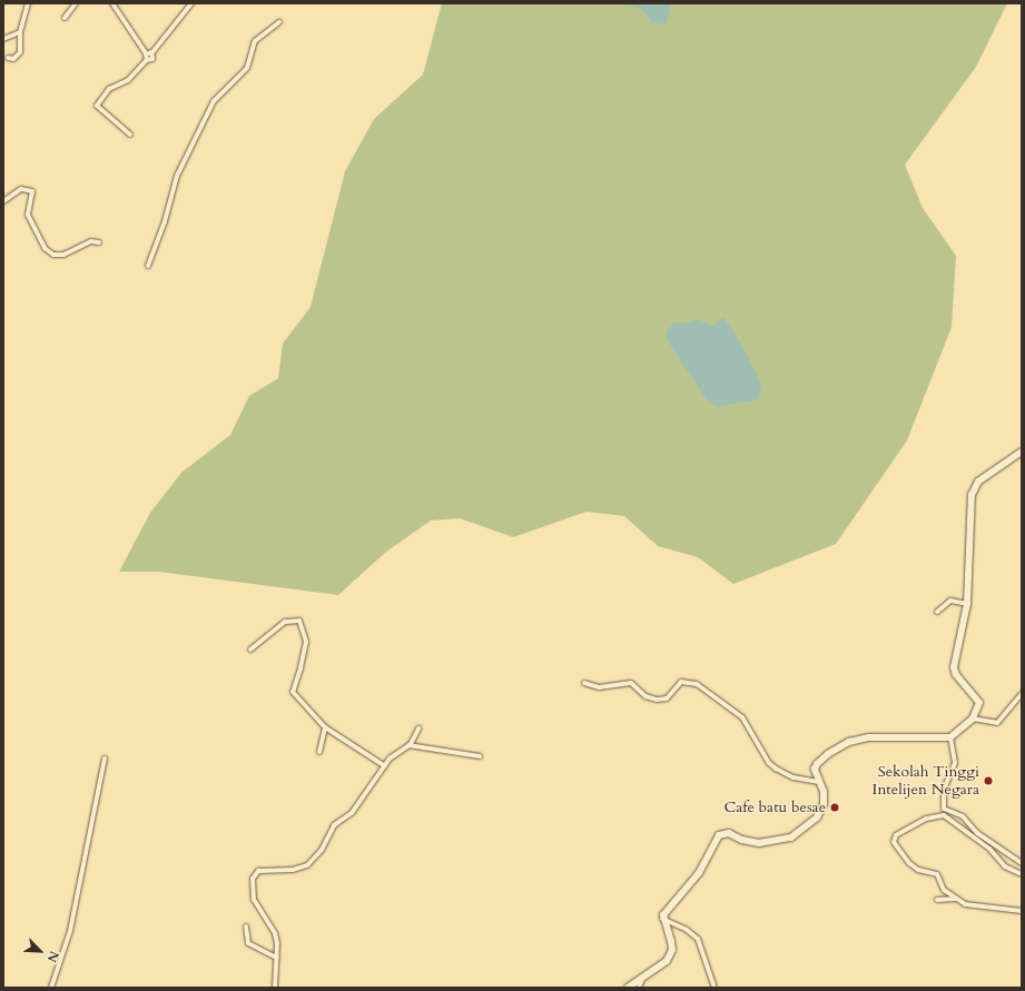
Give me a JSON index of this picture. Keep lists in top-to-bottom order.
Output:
{
  "places": ["Sekolah Tinggi Intelijen Negara", "Cafe batu besae"],
  "north": "bottom right"
}
